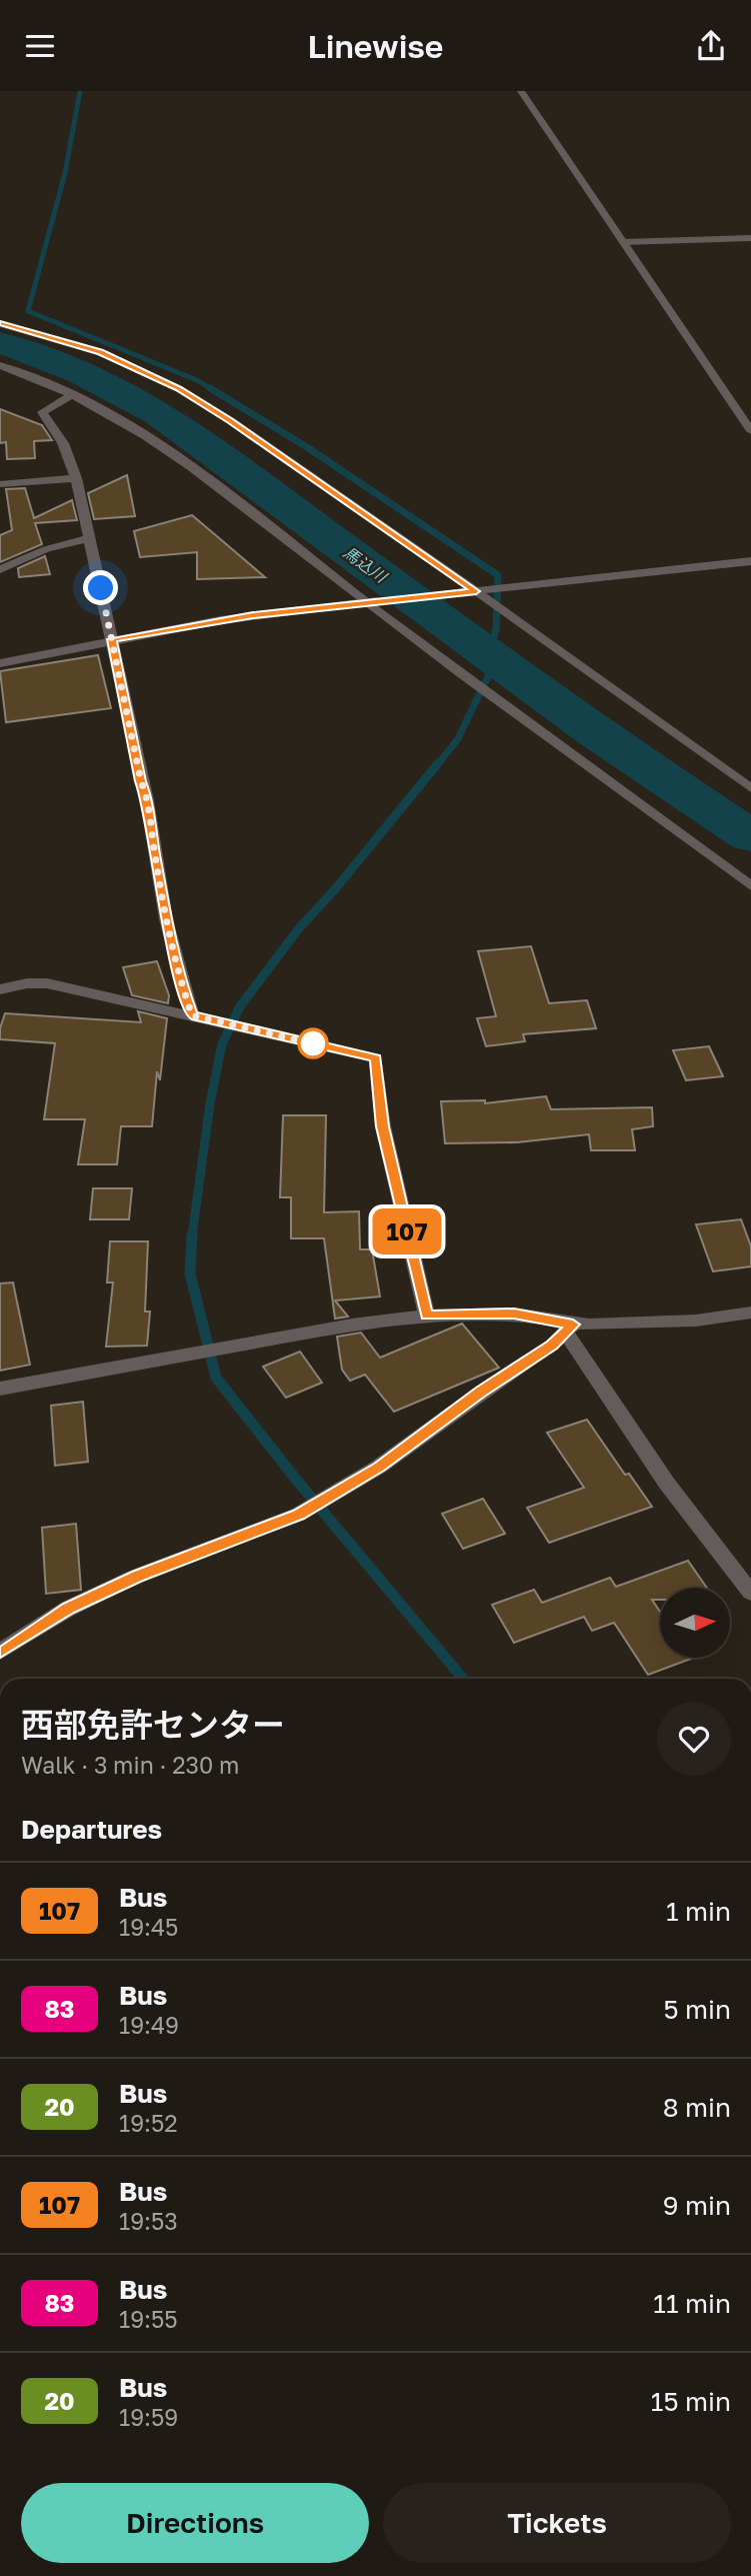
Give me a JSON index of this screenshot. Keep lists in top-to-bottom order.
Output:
{
  "water": ["馬込川"],
  "lines": ["bus line 107"],
  "north": "right",
  "page": {
    "header": "Linewise",
    "on_map": "107",
    "heading": [
      ["西部免許センター", "Walk · 3 min · 230 m"],
      "Departures"
    ],
    "list": [
      {
        "mark": "107",
        "name": "Bus",
        "note": "19:45",
        "value": "1 min"
      },
      {
        "mark": "83",
        "name": "Bus",
        "note": "19:49",
        "value": "5 min"
      },
      {
        "mark": "20",
        "name": "Bus",
        "note": "19:52",
        "value": "8 min"
      },
      {
        "mark": "107",
        "name": "Bus",
        "note": "19:53",
        "value": "9 min"
      },
      {
        "mark": "83",
        "name": "Bus",
        "note": "19:55",
        "value": "11 min"
      },
      {
        "mark": "20",
        "name": "Bus",
        "note": "19:59",
        "value": "15 min"
      }
    ],
    "buttons": ["Directions", "Tickets"]
  }
}
